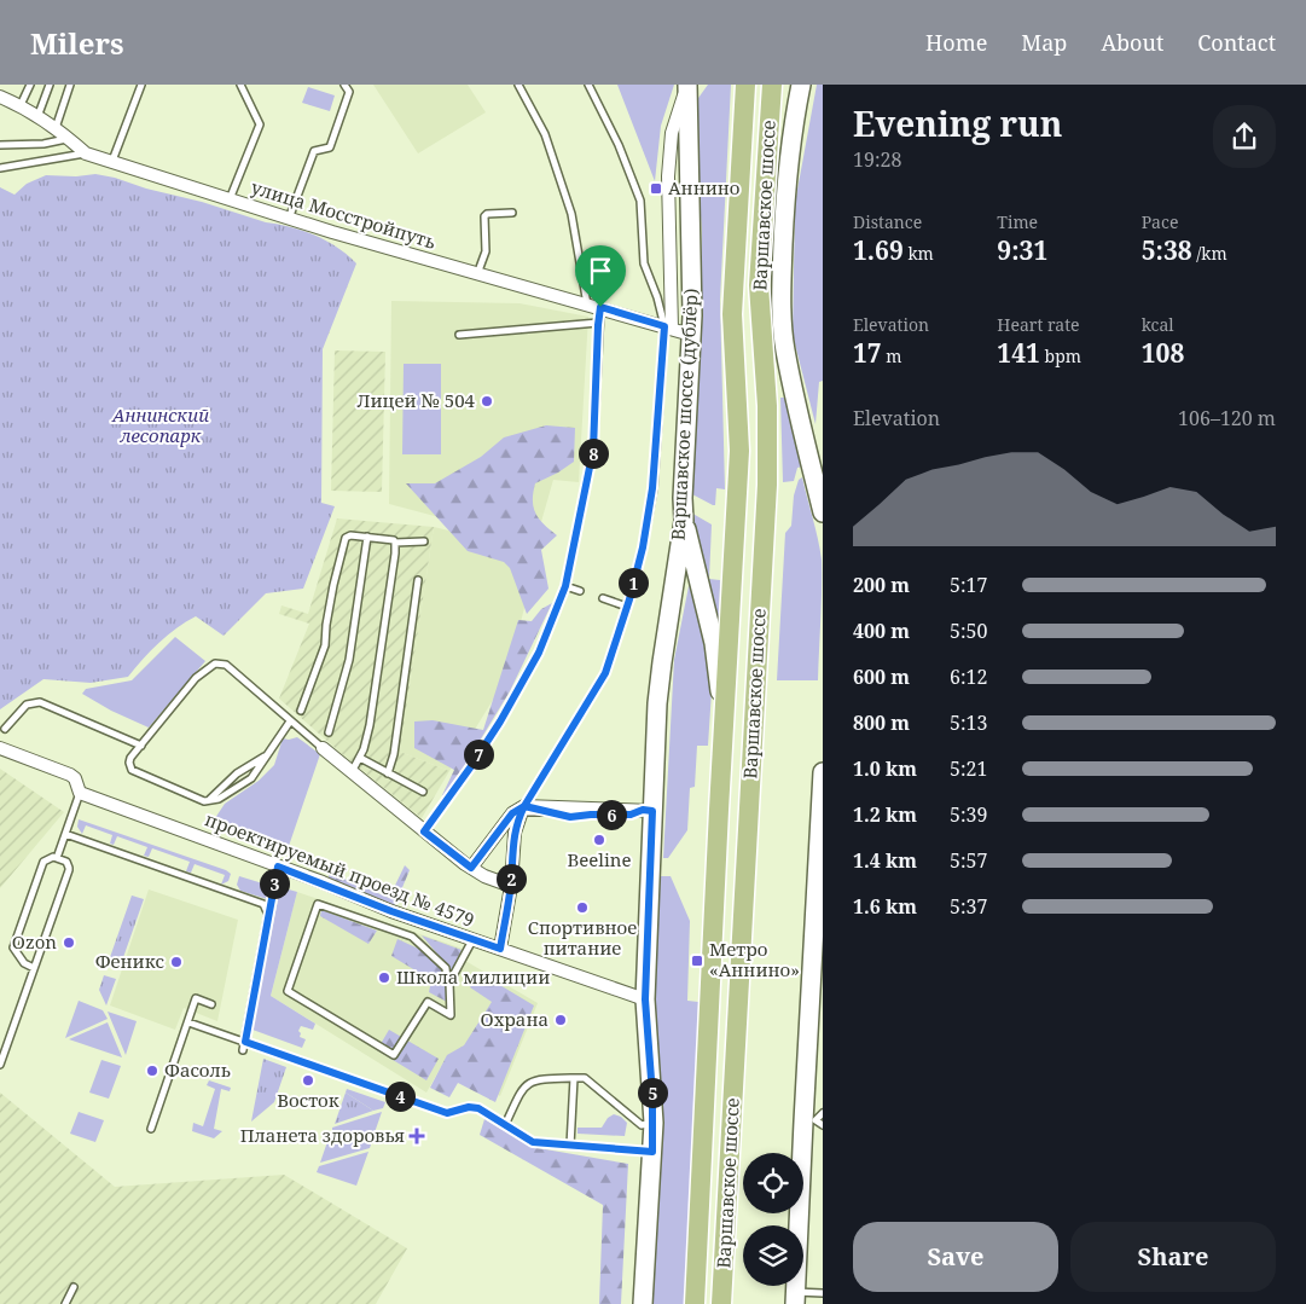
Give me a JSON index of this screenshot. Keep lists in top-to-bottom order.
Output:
{
  "streets": {
    "main road": ["Варшавское шоссе", "Варшавское шоссе (дублёр)"],
    "street": ["улица Мосстройпуть", "проектируемый проезд № 4579"]
  },
  "crossings": [
    ["улица Мосстройпуть", "Варшавское шоссе (дублёр)"],
    ["Варшавское шоссе (дублёр)", "проектируемый проезд № 4579"]
  ],
  "parks": ["Аннинский лесопарк"],
  "places": {
    "transit": ["Аннино", "Метро «Аннино»"],
    "other": [
      "Лицей № 504",
      "Beeline",
      "Спортивное питание",
      "Ozon",
      "Феникс",
      "Школа милиции",
      "Охрана",
      "Фасоль",
      "Восток"
    ],
    "health": ["Планета здоровья"]
  },
  "page": {
    "header": "Milers",
    "nav": [
      "Home",
      "Map",
      "About",
      "Contact"
    ],
    "heading": ["Evening run", "19:28"],
    "stats": [
      ["Distance", "1.69 km"],
      ["Time", "9:31"],
      ["Pace", "5:38 /km"],
      ["Elevation", "17 m"],
      ["Heart rate", "141 bpm"],
      ["kcal", "108"]
    ],
    "chart": ["Elevation", "106–120 m"],
    "pins": [
      "8",
      "1",
      "7",
      "6",
      "2",
      "3",
      "5",
      "4"
    ],
    "list": [
      {
        "name": "200 m",
        "note": "5:17"
      },
      {
        "name": "400 m",
        "note": "5:50"
      },
      {
        "name": "600 m",
        "note": "6:12"
      },
      {
        "name": "800 m",
        "note": "5:13"
      },
      {
        "name": "1.0 km",
        "note": "5:21"
      },
      {
        "name": "1.2 km",
        "note": "5:39"
      },
      {
        "name": "1.4 km",
        "note": "5:57"
      },
      {
        "name": "1.6 km",
        "note": "5:37"
      }
    ],
    "buttons": ["Save", "Share"]
  }
}
